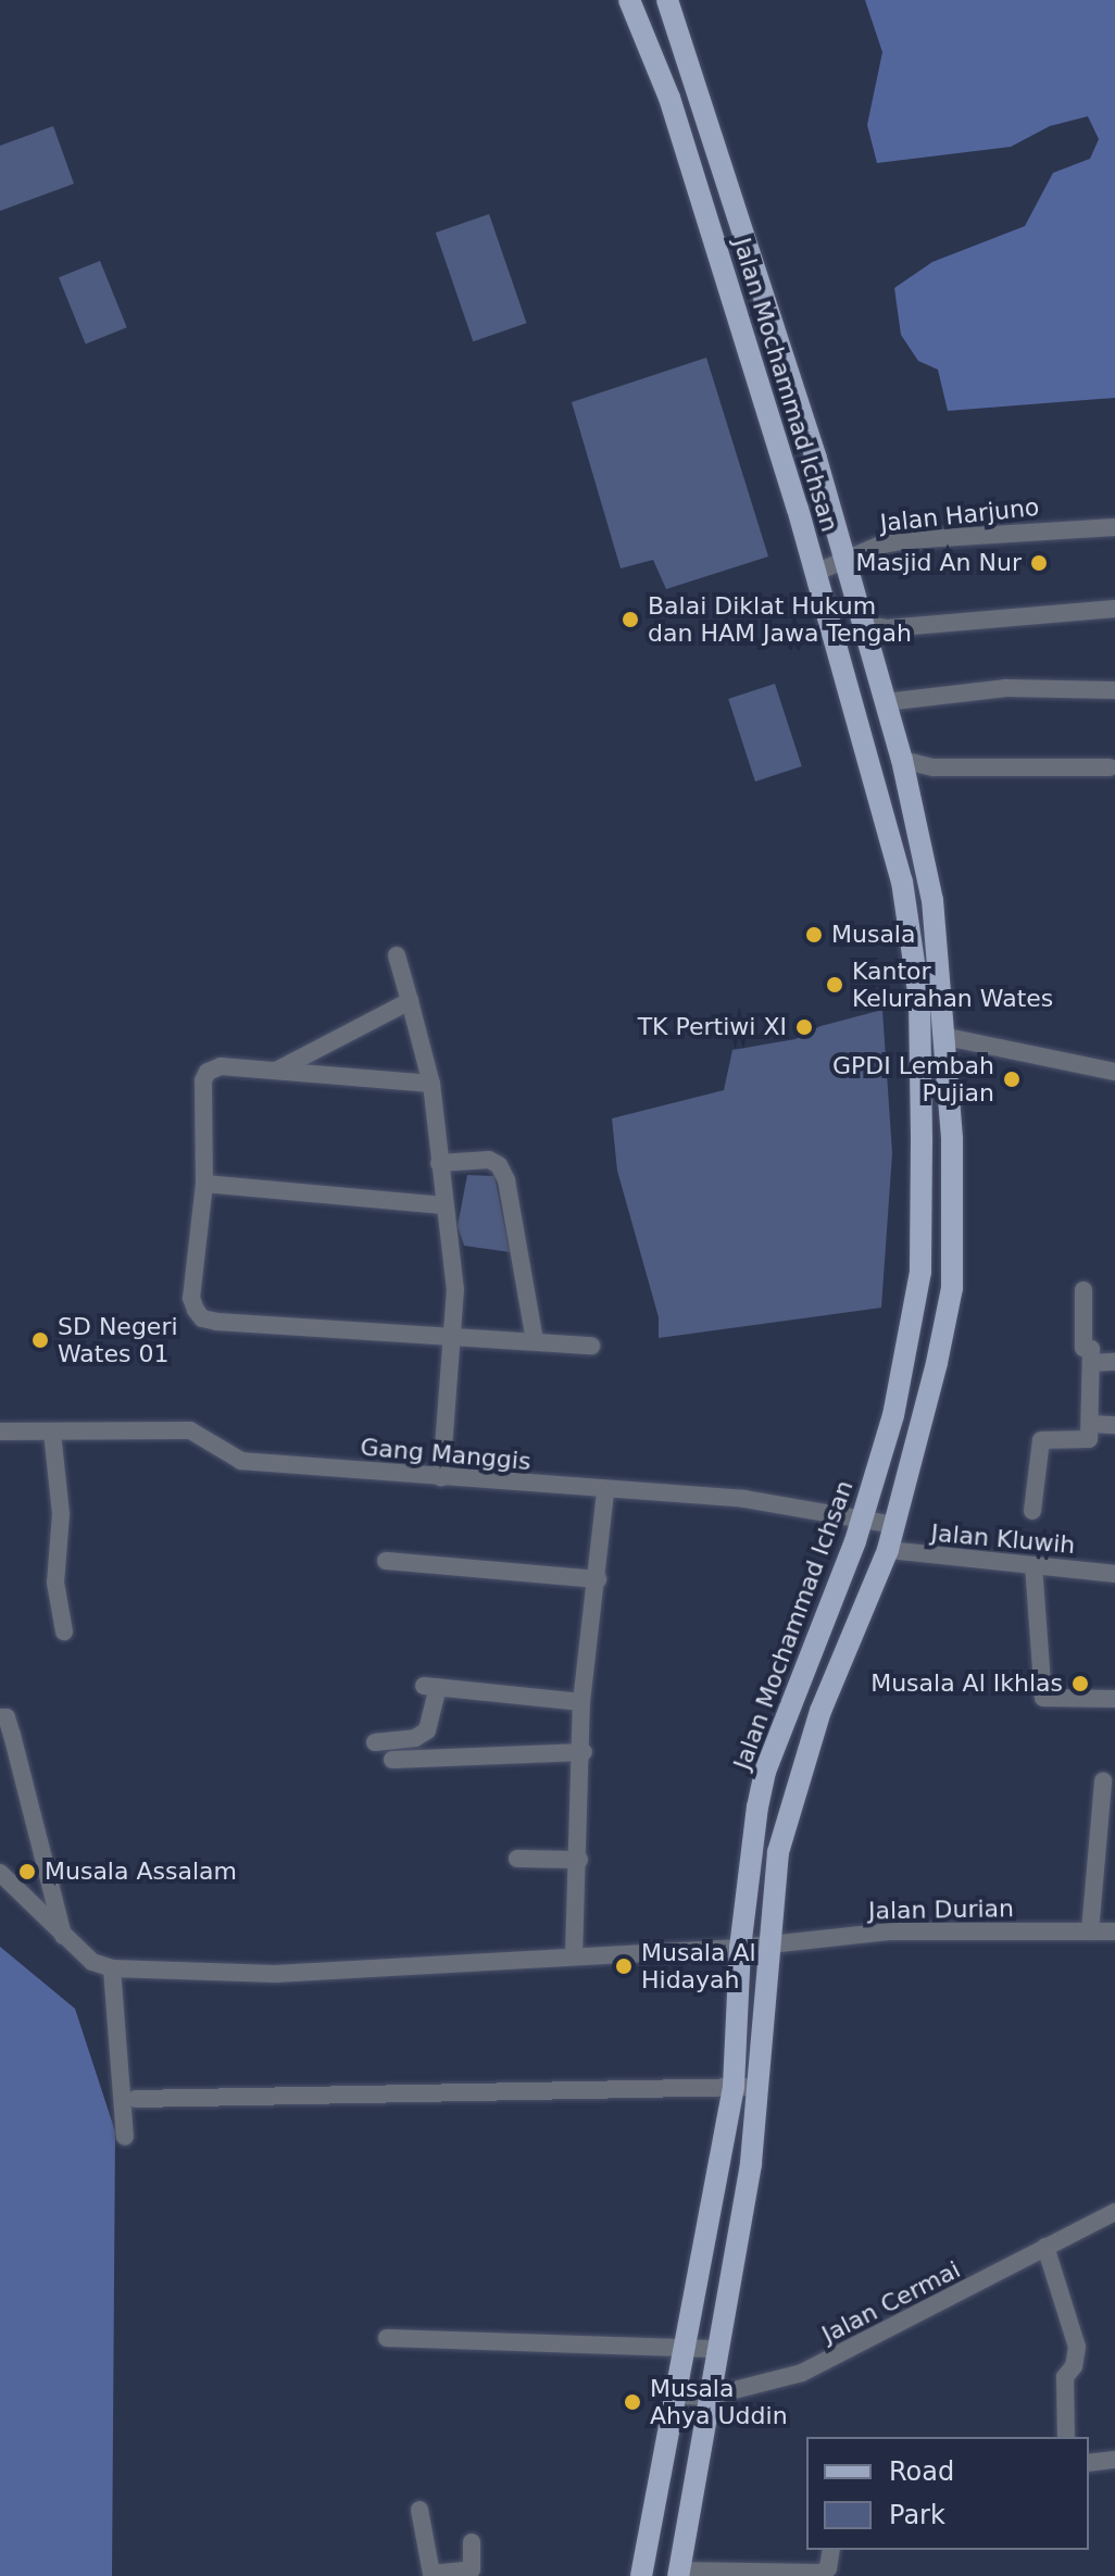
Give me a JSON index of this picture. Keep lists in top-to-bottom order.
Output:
{
  "streets": {
    "main road": ["Jalan Mochammad Ichsan"],
    "street": [
      "Jalan Harjuno",
      "Gang Manggis",
      "Jalan Kluwih",
      "Jalan Durian",
      "Jalan Cermai"
    ]
  },
  "crossings": [
    ["Jalan Mochammad Ichsan", "Jalan Harjuno"],
    ["Jalan Mochammad Ichsan", "Gang Manggis"],
    ["Jalan Mochammad Ichsan", "Jalan Kluwih"],
    ["Jalan Mochammad Ichsan", "Jalan Durian"],
    ["Jalan Mochammad Ichsan", "Jalan Cermai"]
  ],
  "places": [
    "Masjid An Nur",
    "Balai Diklat Hukum dan HAM Jawa Tengah",
    "Musala",
    "Kantor Kelurahan Wates",
    "TK Pertiwi XI",
    "GPDI Lembah Pujian",
    "SD Negeri Wates 01",
    "Musala Al Ikhlas",
    "Musala Assalam",
    "Musala Al Hidayah",
    "Musala Ahya Uddin"
  ],
  "legend": ["Road", "Park"]
}
